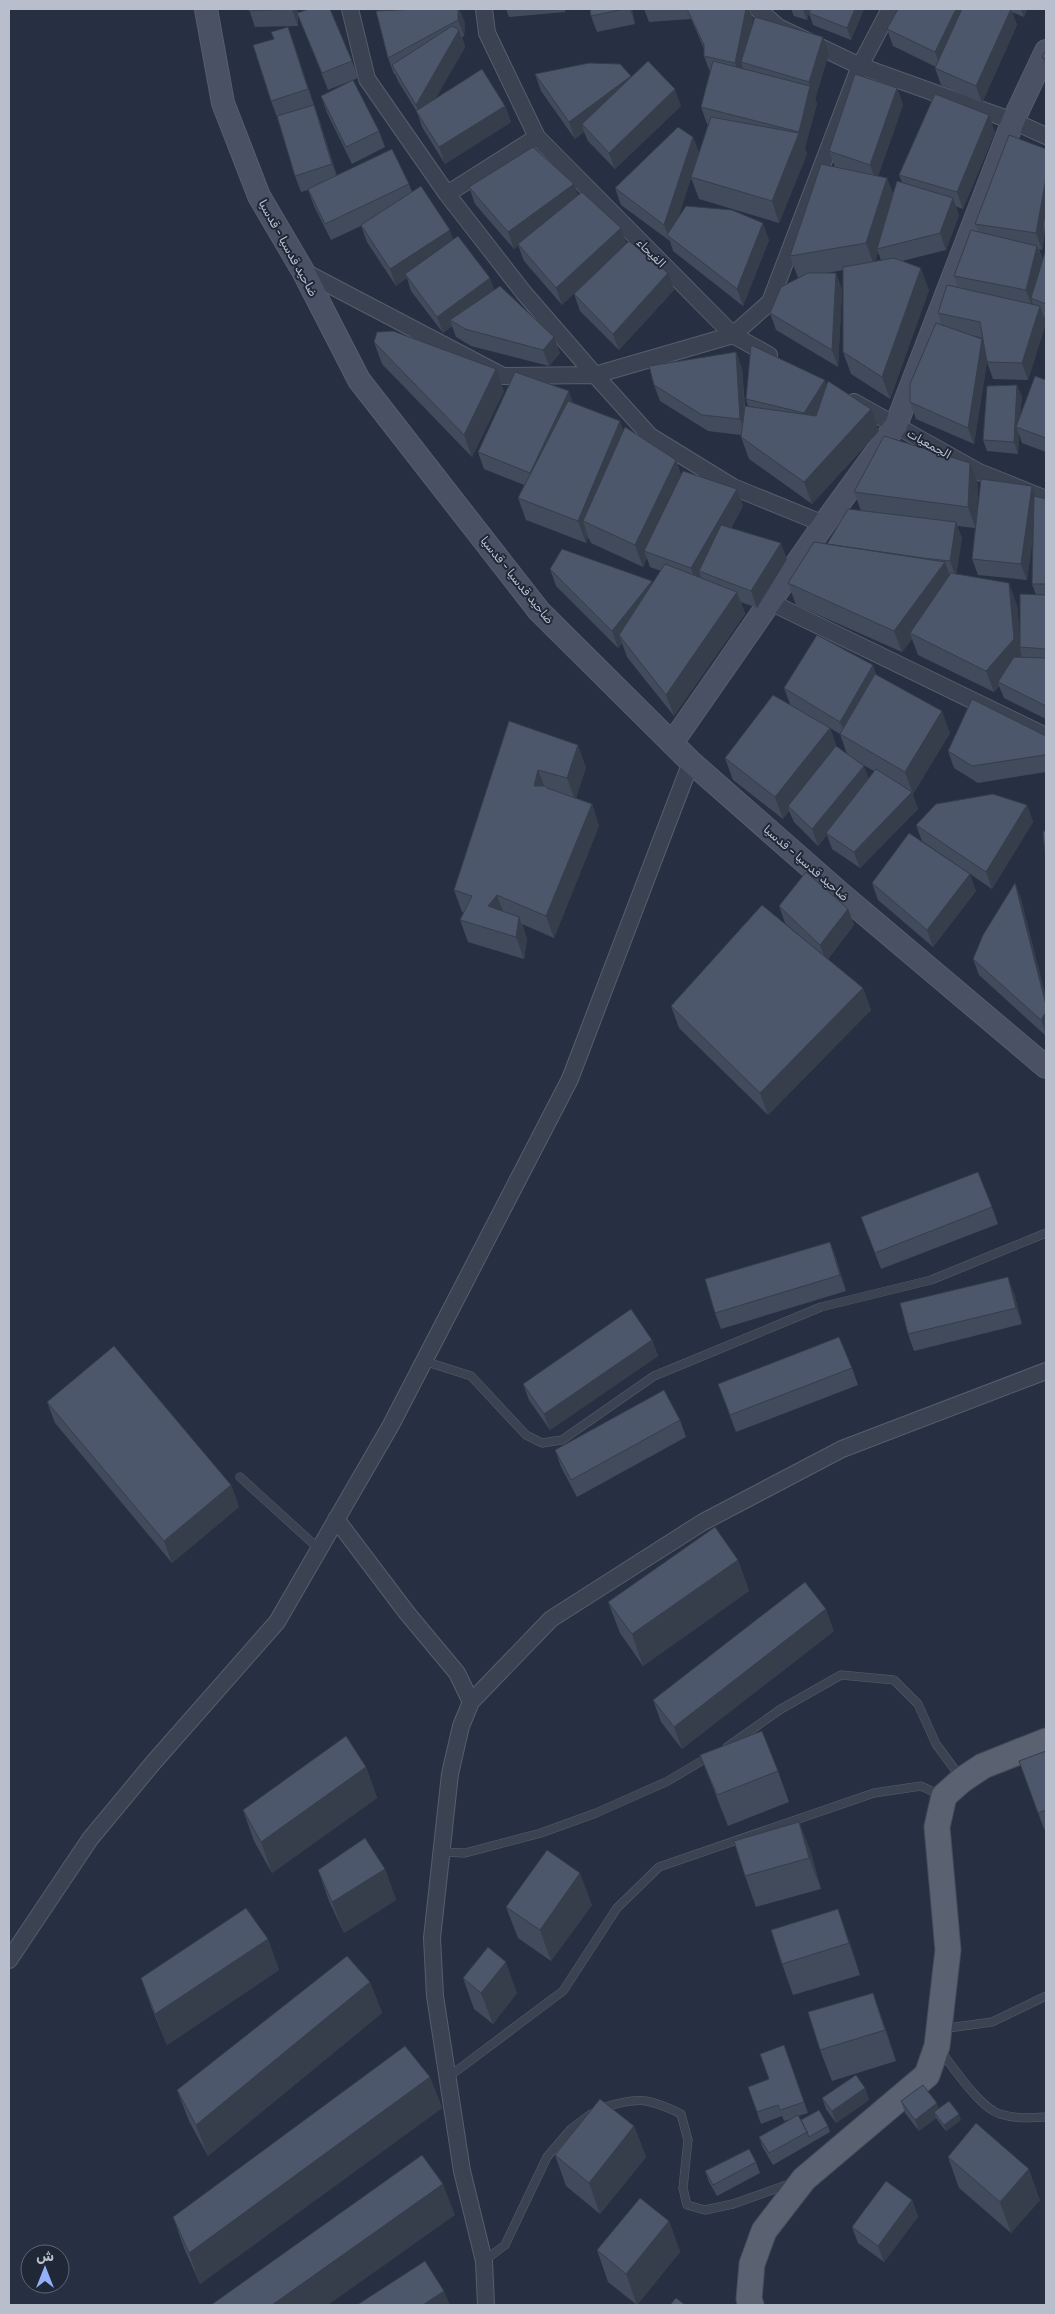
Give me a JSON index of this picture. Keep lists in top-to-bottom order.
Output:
{
  "streets": {
    "main road": ["ضاحيد قدسيا - قدسيا", "الجمعيات"],
    "street": ["الفيحاء"]
  },
  "north": "top"
}
